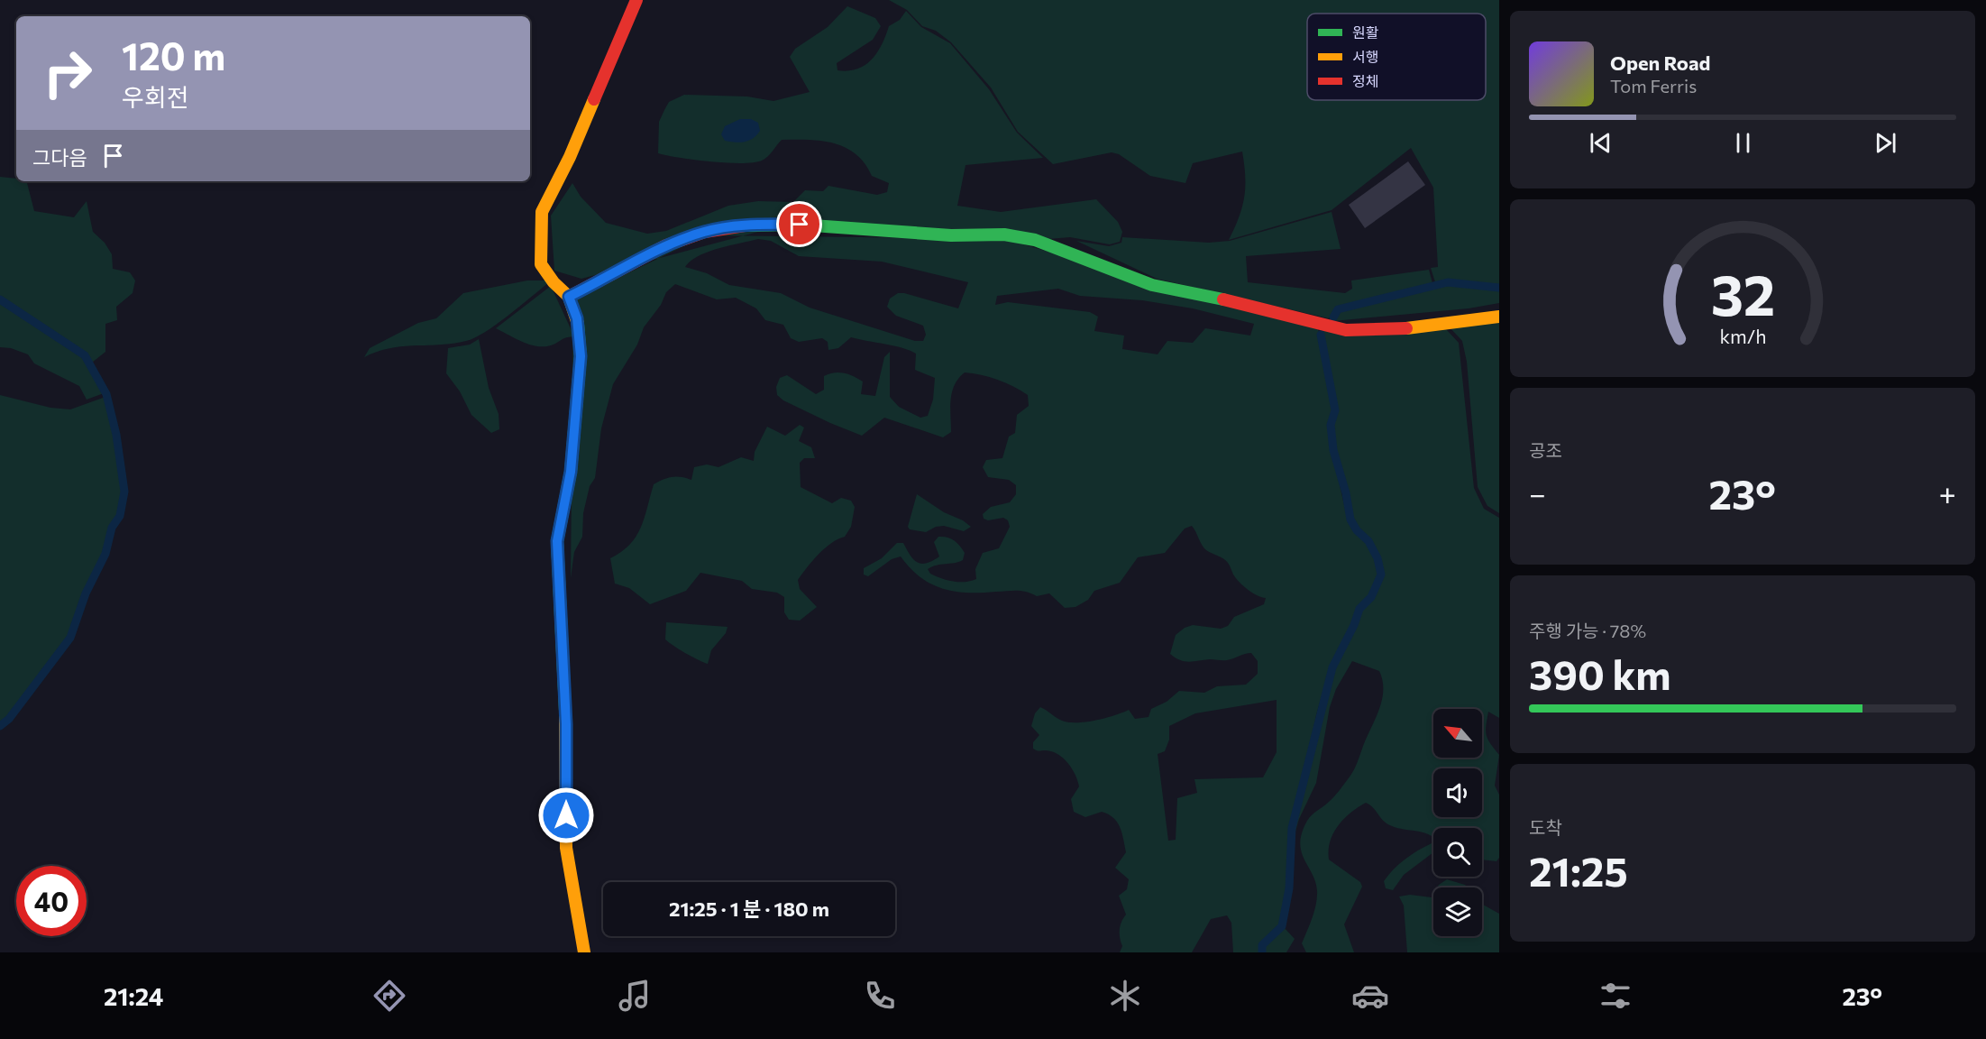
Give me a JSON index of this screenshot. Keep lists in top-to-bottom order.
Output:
{
  "legend": ["원활", "서행", "정체"],
  "north": "top left",
  "page": {
    "turn": ["120 m", "우회전"],
    "song": ["Open Road", "Tom Ferris"],
    "then": "그다음",
    "tile": [
      "공조",
      ["주행 가능 · 78%", "390 km"],
      ["도착", "21:25"]
    ],
    "heat": ["−", "23°", "+"],
    "limit": "40",
    "trip": "21:25 · 1 분 · 180 m",
    "tabs": ["21:24", "23°"],
    "gauge": ["32", "km/h"]
  }
}
